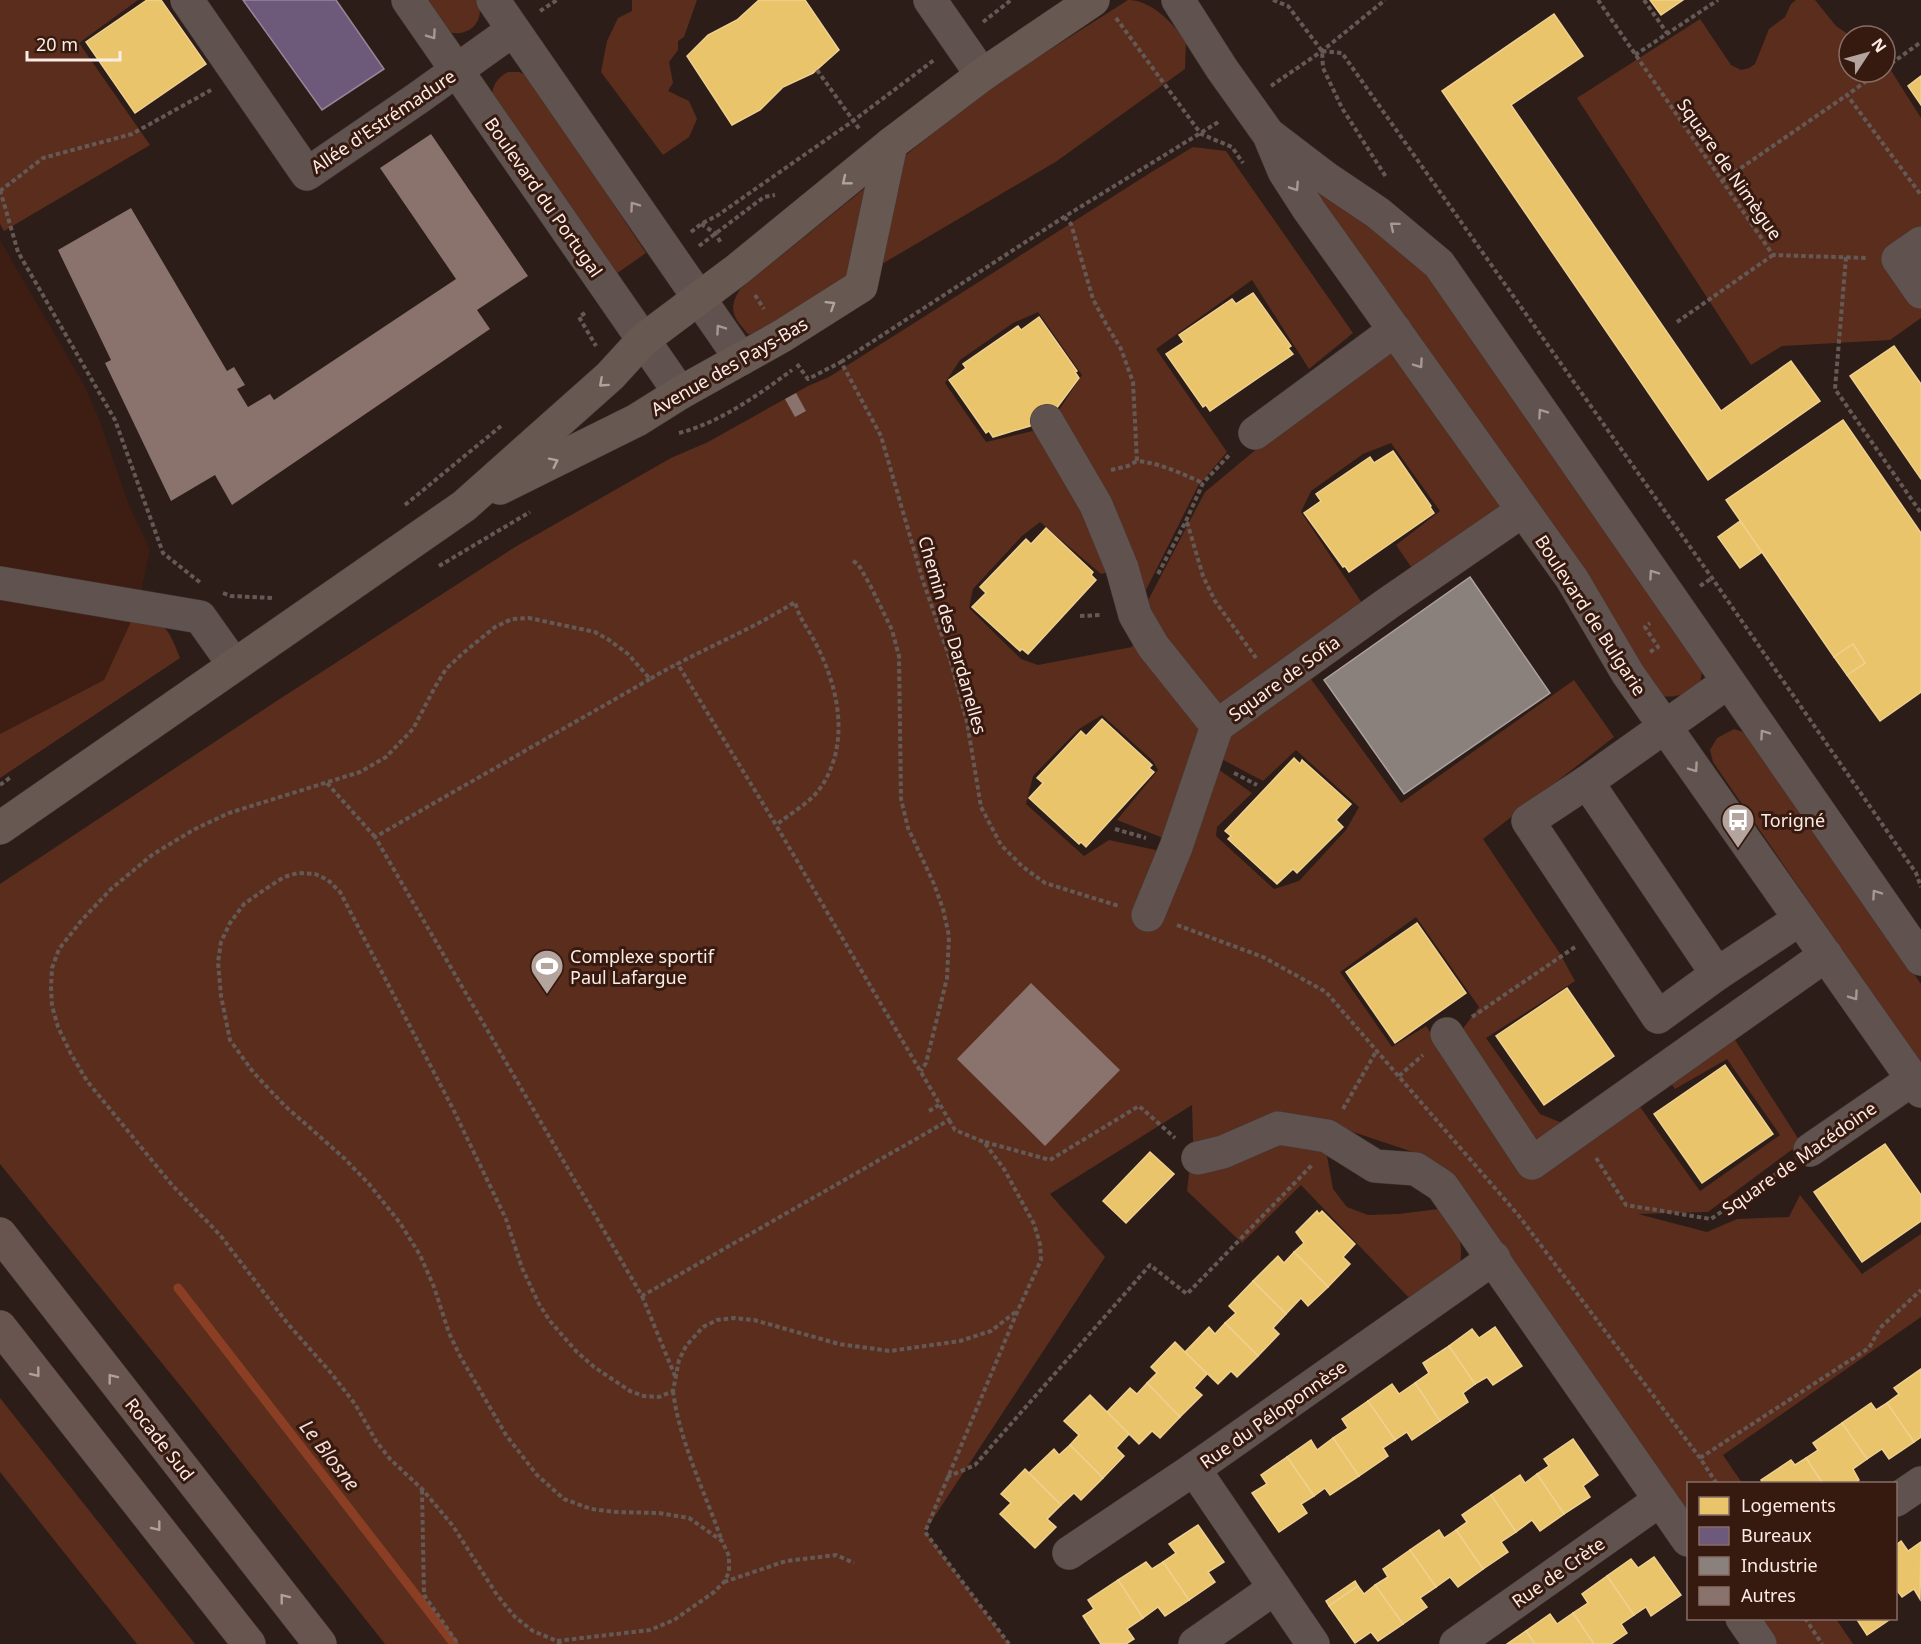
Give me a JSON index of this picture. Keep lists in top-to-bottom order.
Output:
{
  "streets": {
    "highway": ["Rocade Sud"],
    "main road": ["Avenue des Pays-Bas"],
    "street": [
      "Allée d'Estrémadure",
      "Boulevard du Portugal",
      "Boulevard de Bulgarie",
      "Square de Sofia",
      "Square de Macédoine",
      "Rue du Péloponnèse",
      "Rue de Crète"
    ],
    "path": ["Square de Nimègue", "Chemin des Dardanelles"]
  },
  "crossings": [
    ["Allée d'Estrémadure", "Boulevard du Portugal"],
    ["Boulevard du Portugal", "Avenue des Pays-Bas"],
    ["Boulevard de Bulgarie", "Square de Sofia"],
    ["Boulevard de Bulgarie", "Square de Macédoine"]
  ],
  "water": ["Le Blosne"],
  "places": {
    "bus stop": ["Torigné"],
    "sports": ["Complexe sportif Paul Lafargue"]
  },
  "legend": [
    "Logements",
    "Bureaux",
    "Industrie",
    "Autres"
  ],
  "scale_bar": "20 m",
  "north": "top right"
}
